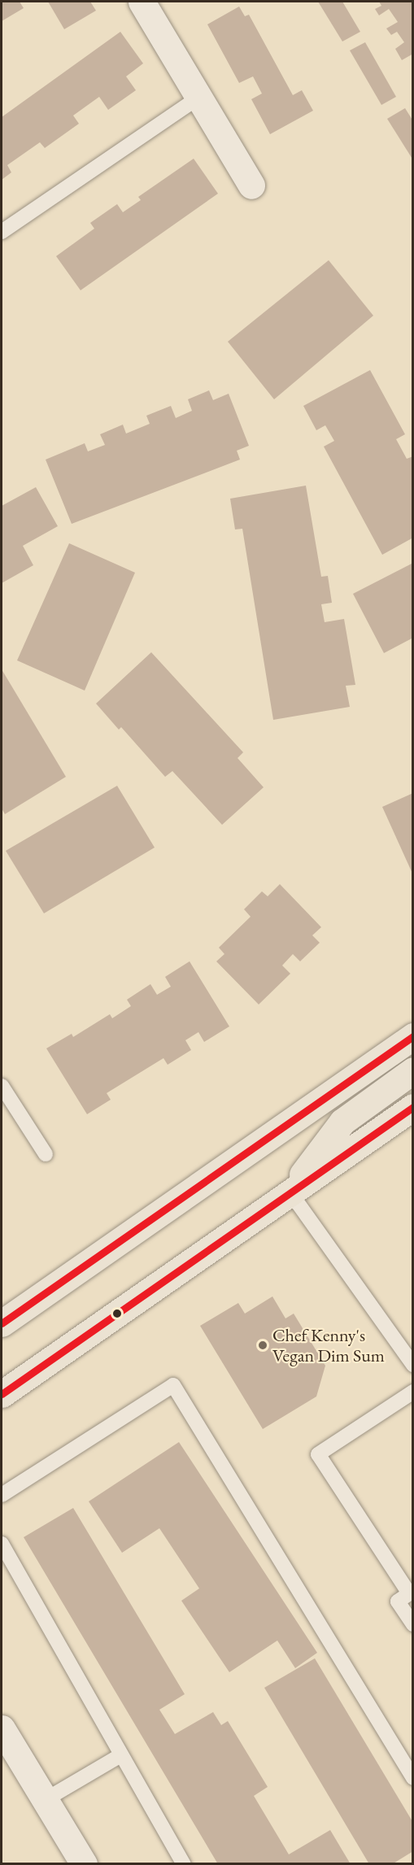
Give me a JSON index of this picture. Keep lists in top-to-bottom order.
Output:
{
  "places": ["Chef Kenny's Vegan Dim Sum"]
}
